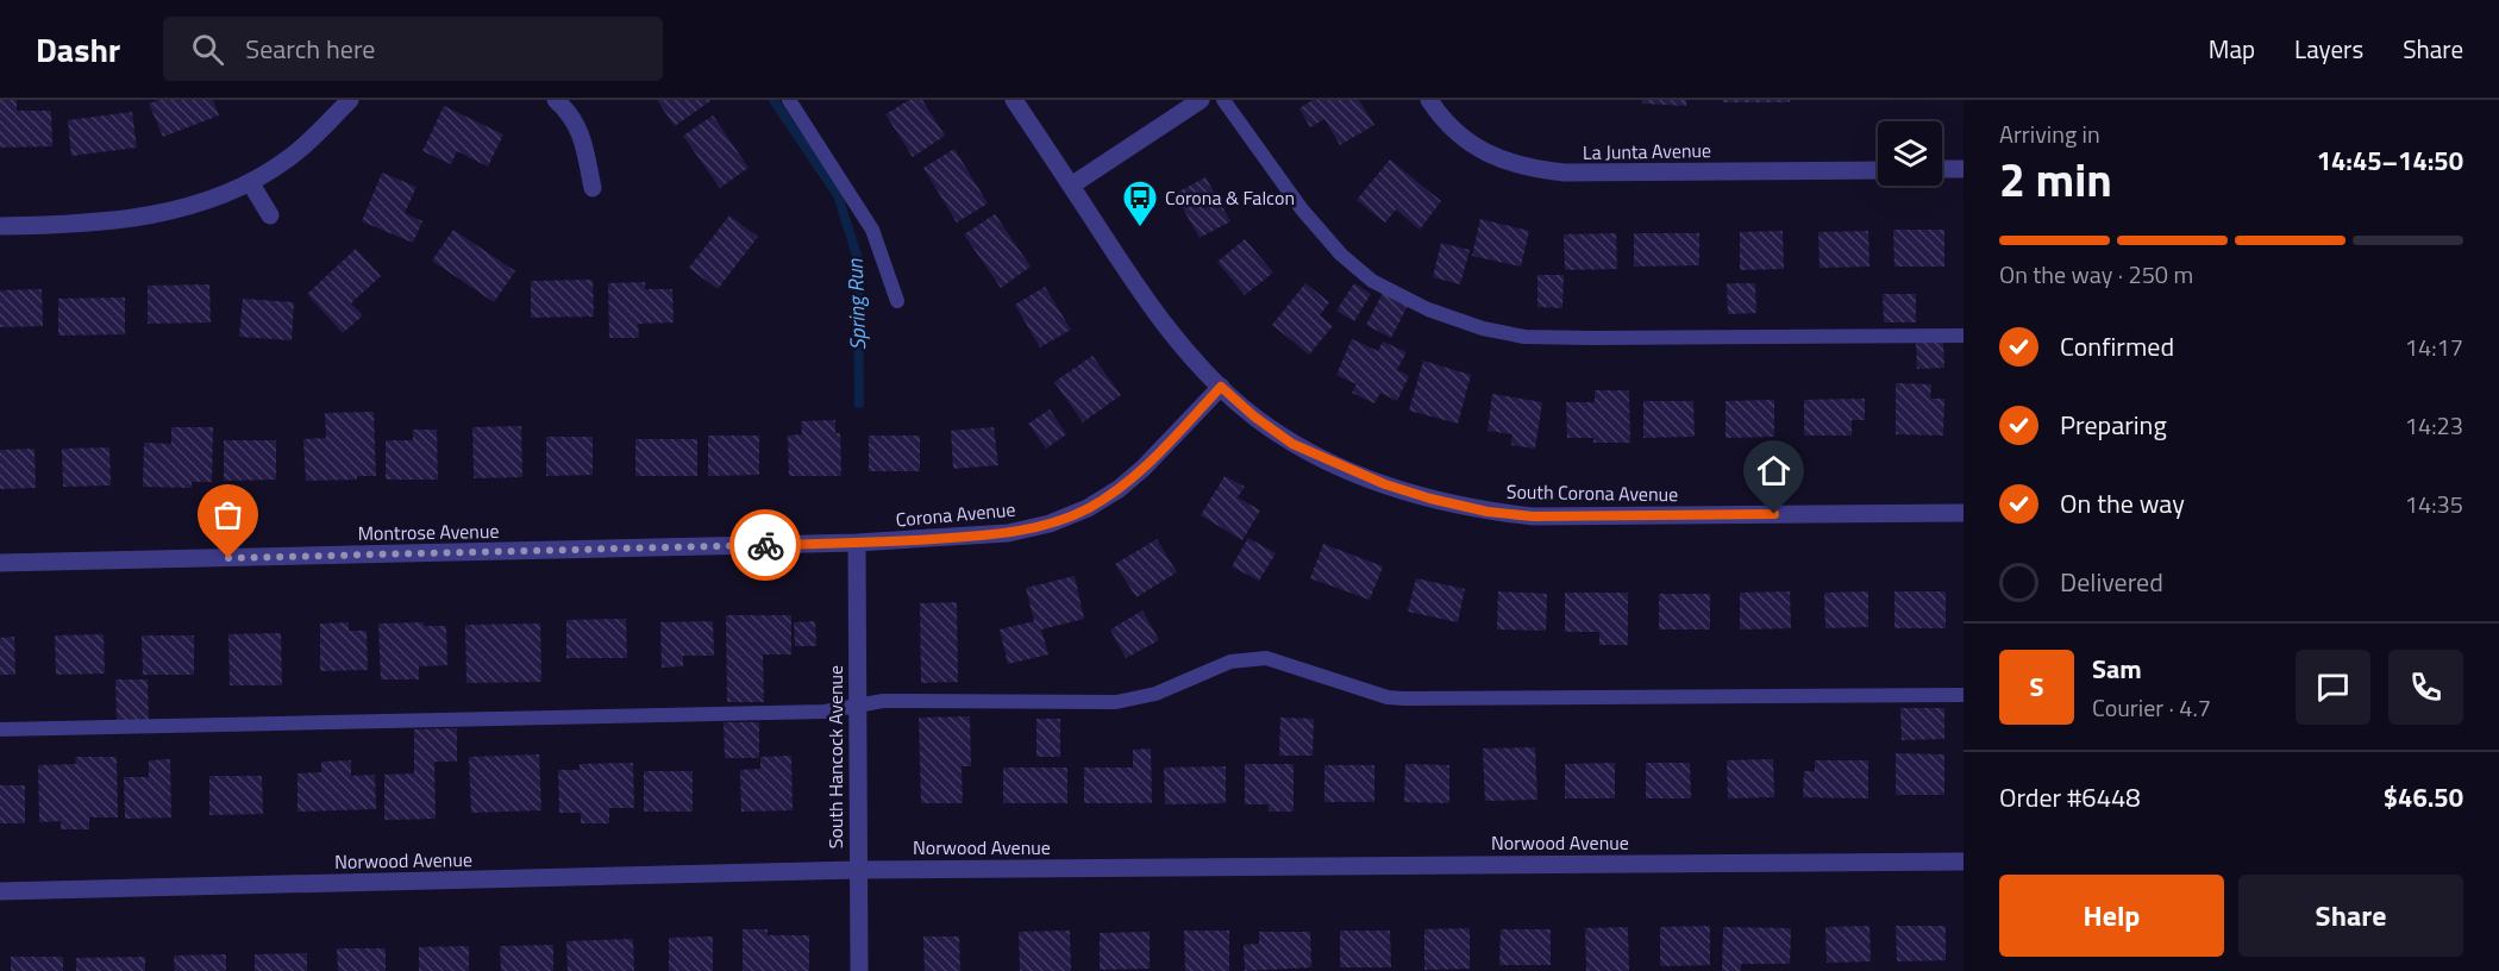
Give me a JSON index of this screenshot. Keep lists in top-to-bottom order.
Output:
{
  "streets": {
    "street": [
      "La Junta Avenue",
      "South Corona Avenue",
      "Corona Avenue",
      "Montrose Avenue",
      "South Hancock Avenue",
      "Norwood Avenue"
    ]
  },
  "crossings": [
    ["South Corona Avenue", "Corona Avenue"],
    ["Corona Avenue", "Montrose Avenue"],
    ["Corona Avenue", "South Hancock Avenue"],
    ["Montrose Avenue", "South Hancock Avenue"],
    ["South Hancock Avenue", "Norwood Avenue"]
  ],
  "water": ["Spring Run"],
  "places": {
    "bus stop": ["Corona & Falcon"]
  },
  "page": {
    "header": "Dashr",
    "search": "Search here",
    "nav": ["Map", "Layers", "Share"],
    "heading": ["2 min", "Arriving in", "14:45–14:50"],
    "panel": [
      "Sam",
      "Courier · 4.7",
      "Order #6448",
      "$46.50"
    ],
    "bar": "On the way · 250 m",
    "list": [
      ["Confirmed", "14:17"],
      ["Preparing", "14:23"],
      ["On the way", "14:35"],
      "Delivered"
    ],
    "round": "S",
    "buttons": ["Help", "Share"]
  }
}
